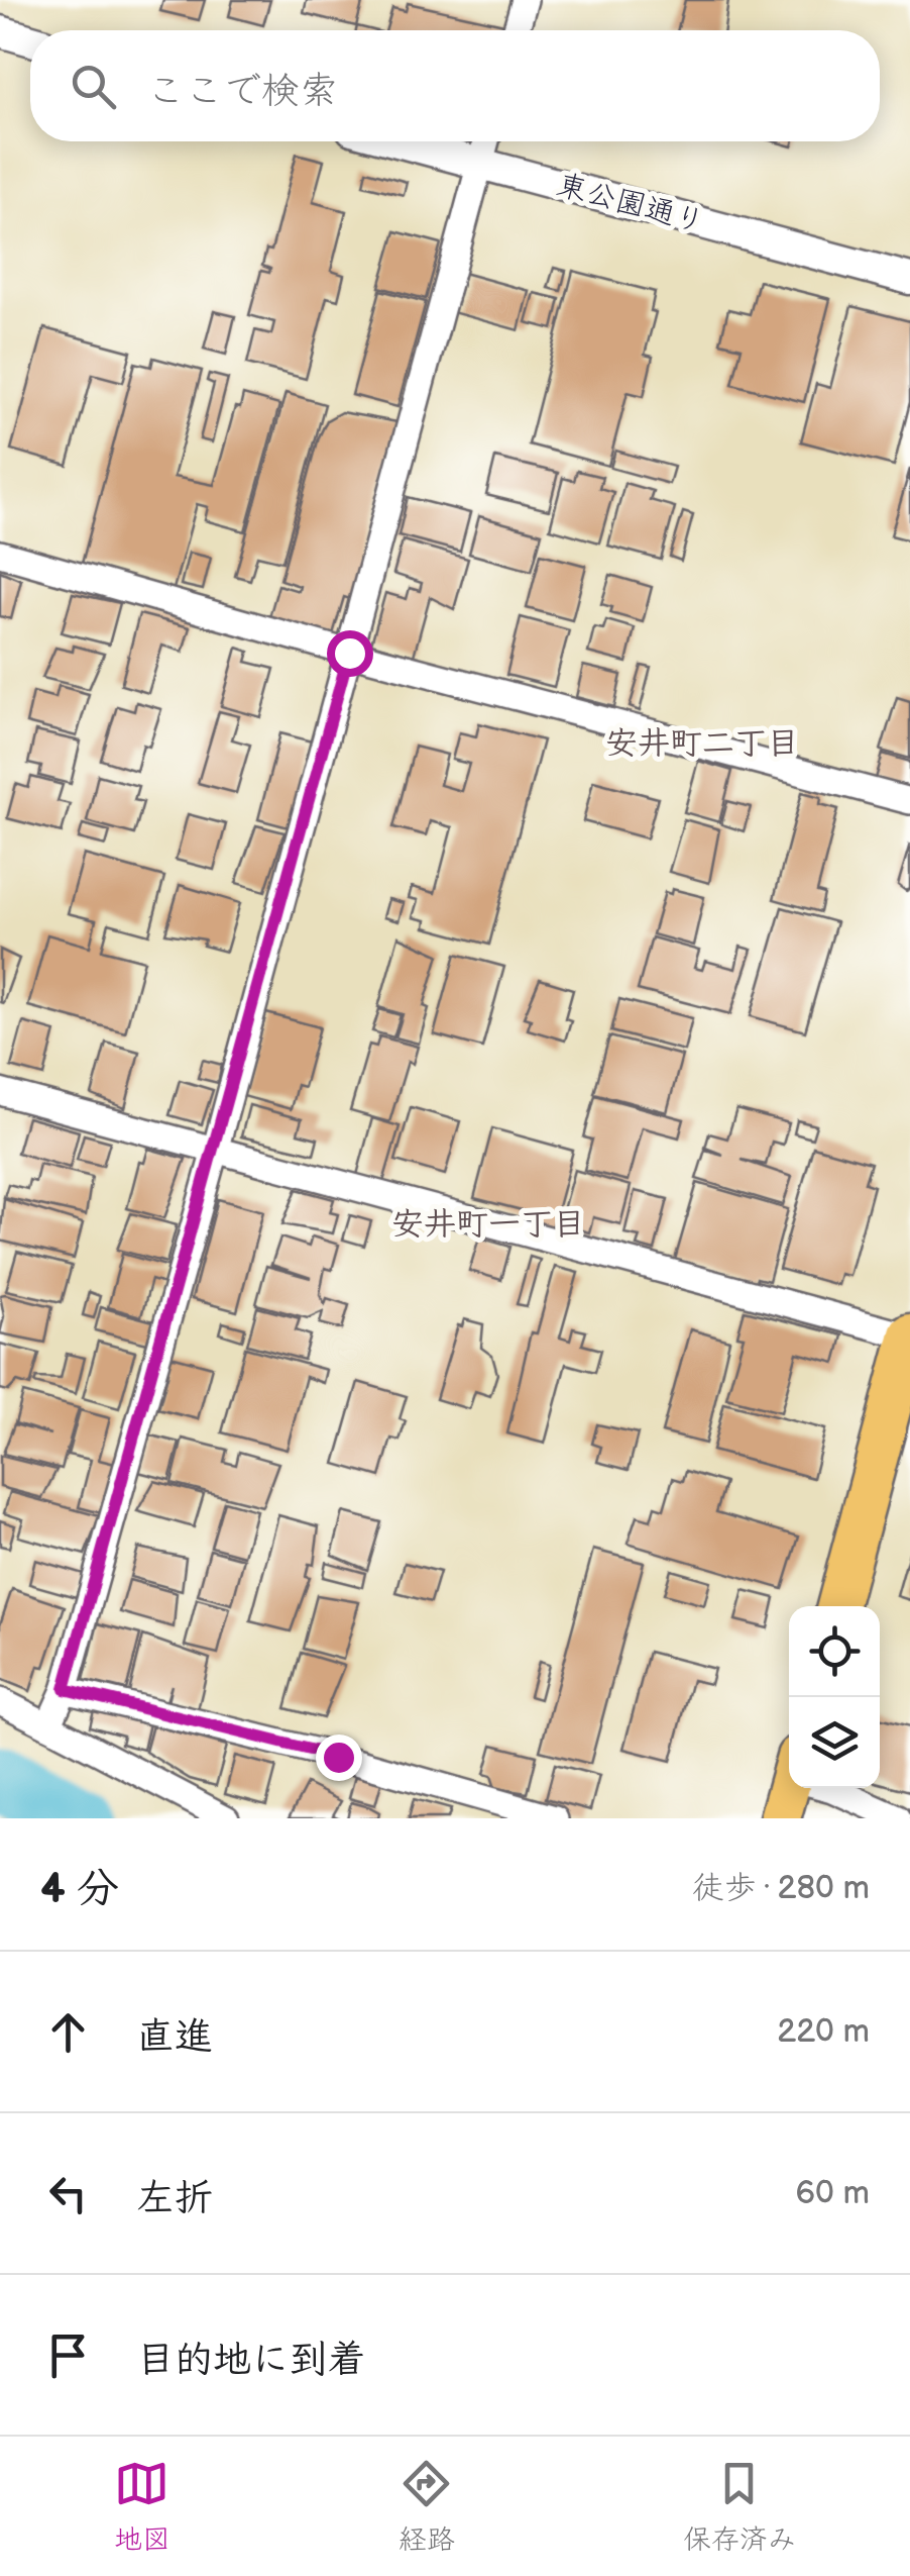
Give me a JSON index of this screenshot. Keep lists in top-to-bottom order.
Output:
{
  "streets": {
    "street": ["東公園通り"]
  },
  "districts": ["安井町二丁目", "安井町一丁目"],
  "page": {
    "search": "ここで検索",
    "heading": ["4 分", "徒歩 · 280 m"],
    "list": [
      ["直進", "220 m"],
      ["左折", "60 m"],
      "目的地に到着"
    ],
    "nav": ["地図", "経路", "保存済み"]
  }
}
